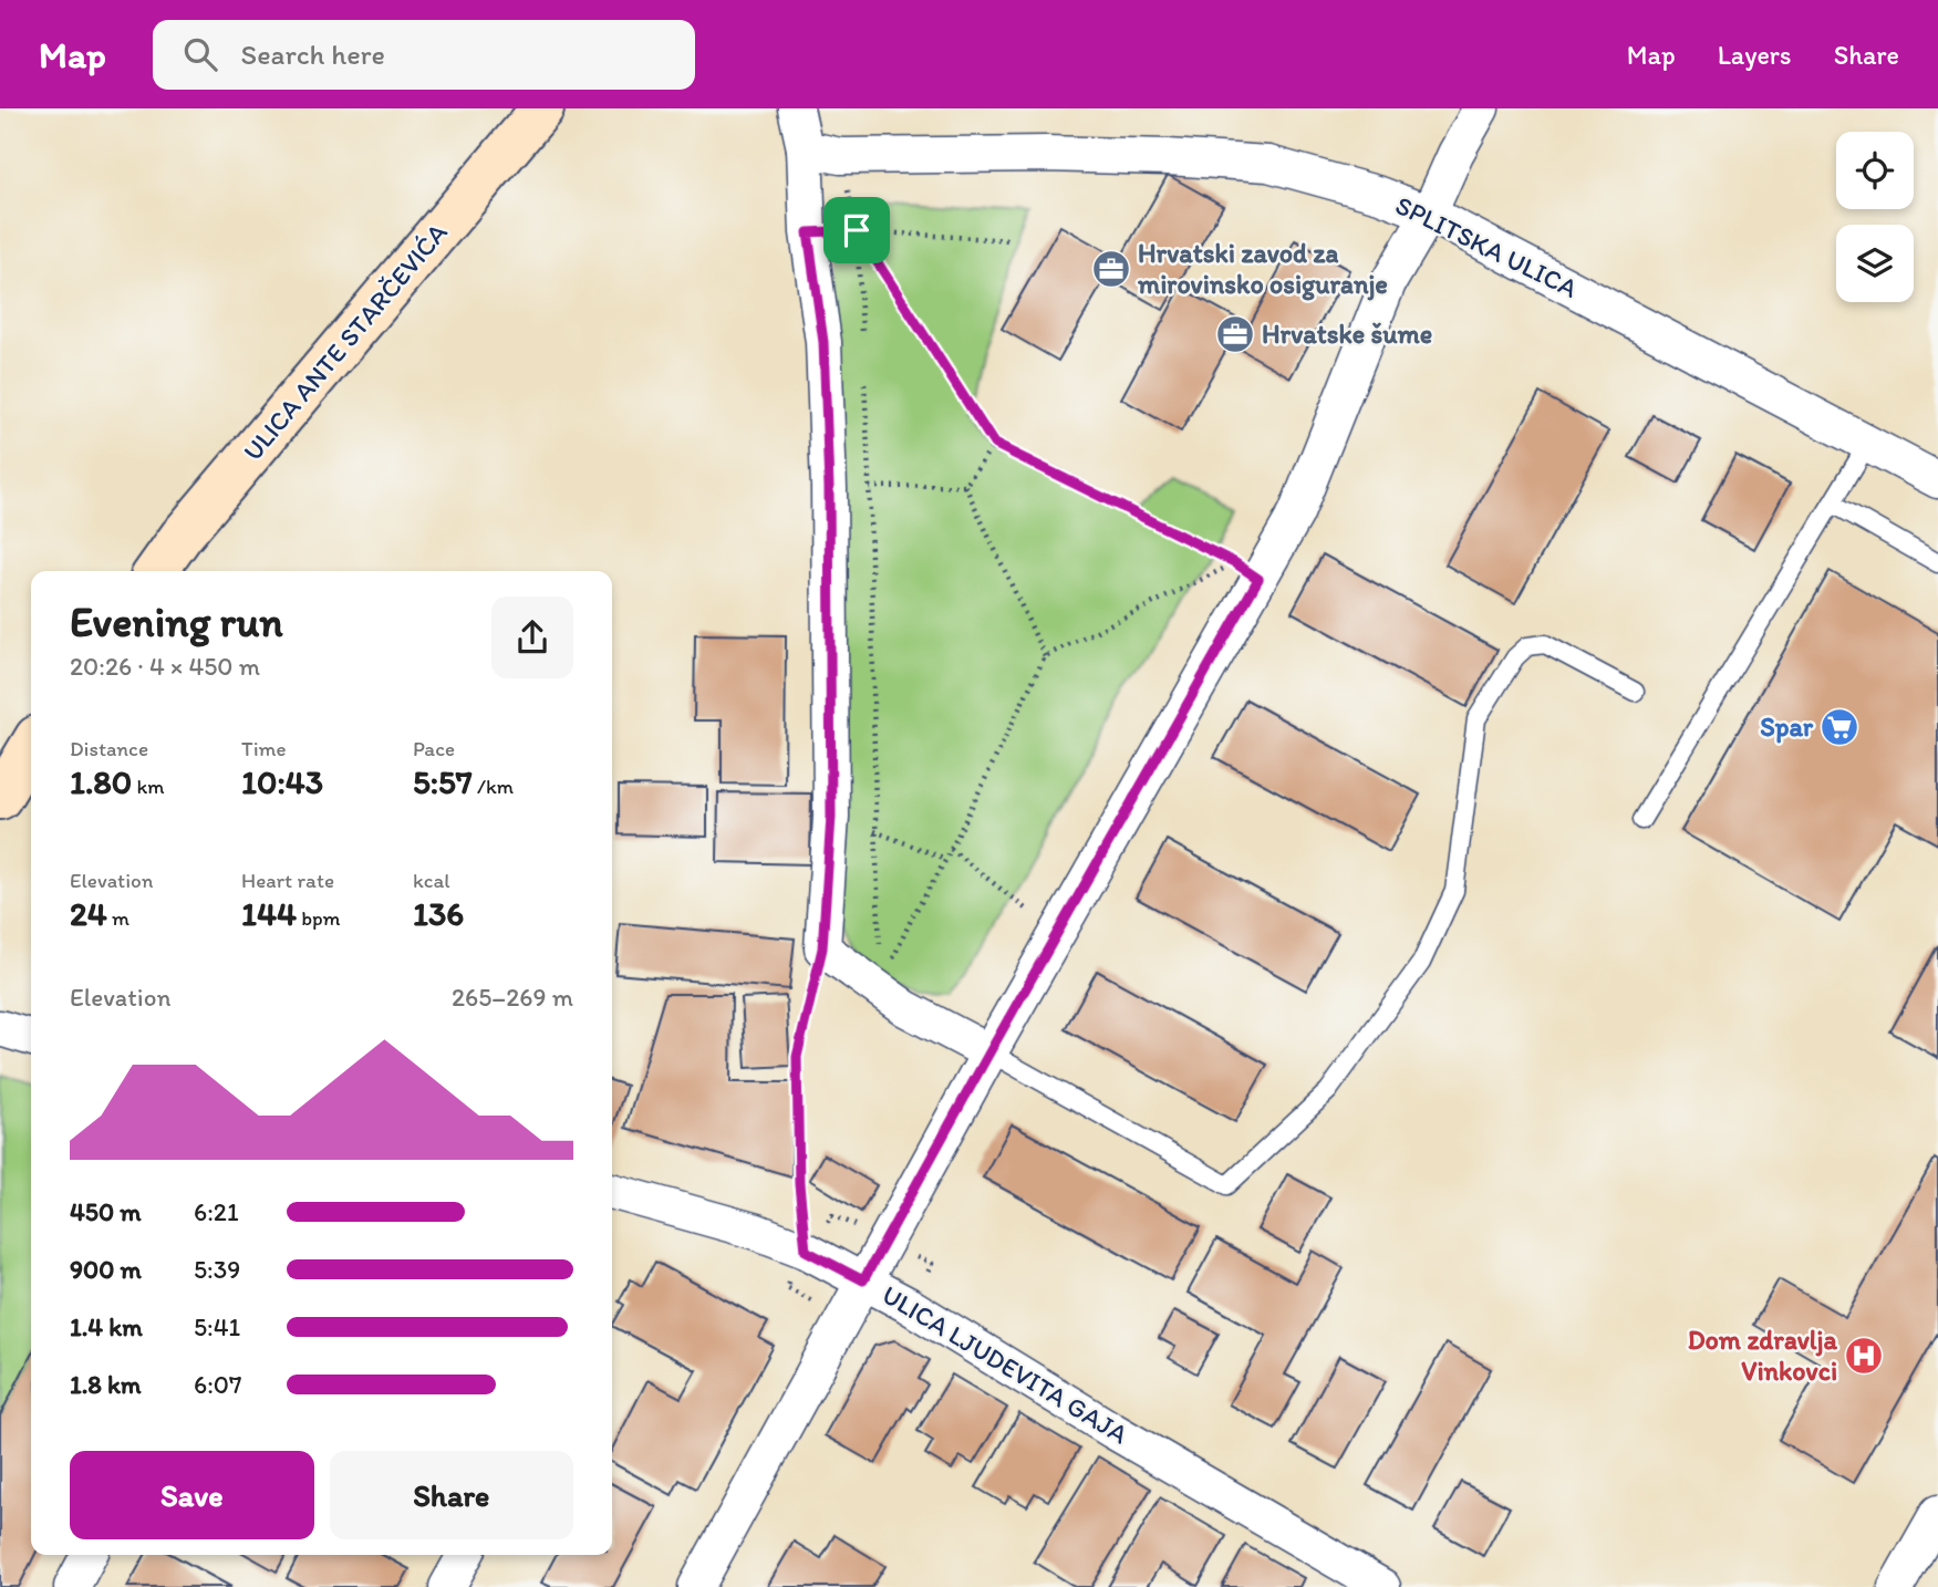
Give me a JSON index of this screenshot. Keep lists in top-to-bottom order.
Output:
{
  "streets": {
    "street": ["SPLITSKA ULICA", "ULICA ANTE STARČEVIĆA", "ULICA LJUDEVITA GAJA"]
  },
  "places": {
    "office": ["Hrvatski zavod za mirovinsko osiguranje", "Hrvatske šume"],
    "supermarket": ["Spar"],
    "hospital": ["Dom zdravlja Vinkovci"]
  },
  "page": {
    "header": "Map",
    "search": "Search here",
    "nav": ["Map", "Layers", "Share"],
    "heading": ["Evening run", "20:26 · 4 × 450 m"],
    "stats": [
      ["Distance", "1.80 km"],
      ["Time", "10:43"],
      ["Pace", "5:57 /km"],
      ["Elevation", "24 m"],
      ["Heart rate", "144 bpm"],
      ["kcal", "136"]
    ],
    "chart": ["Elevation", "265–269 m"],
    "list": [
      {
        "name": "450 m",
        "note": "6:21"
      },
      {
        "name": "900 m",
        "note": "5:39"
      },
      {
        "name": "1.4 km",
        "note": "5:41"
      },
      {
        "name": "1.8 km",
        "note": "6:07"
      }
    ],
    "buttons": ["Save", "Share"]
  }
}
